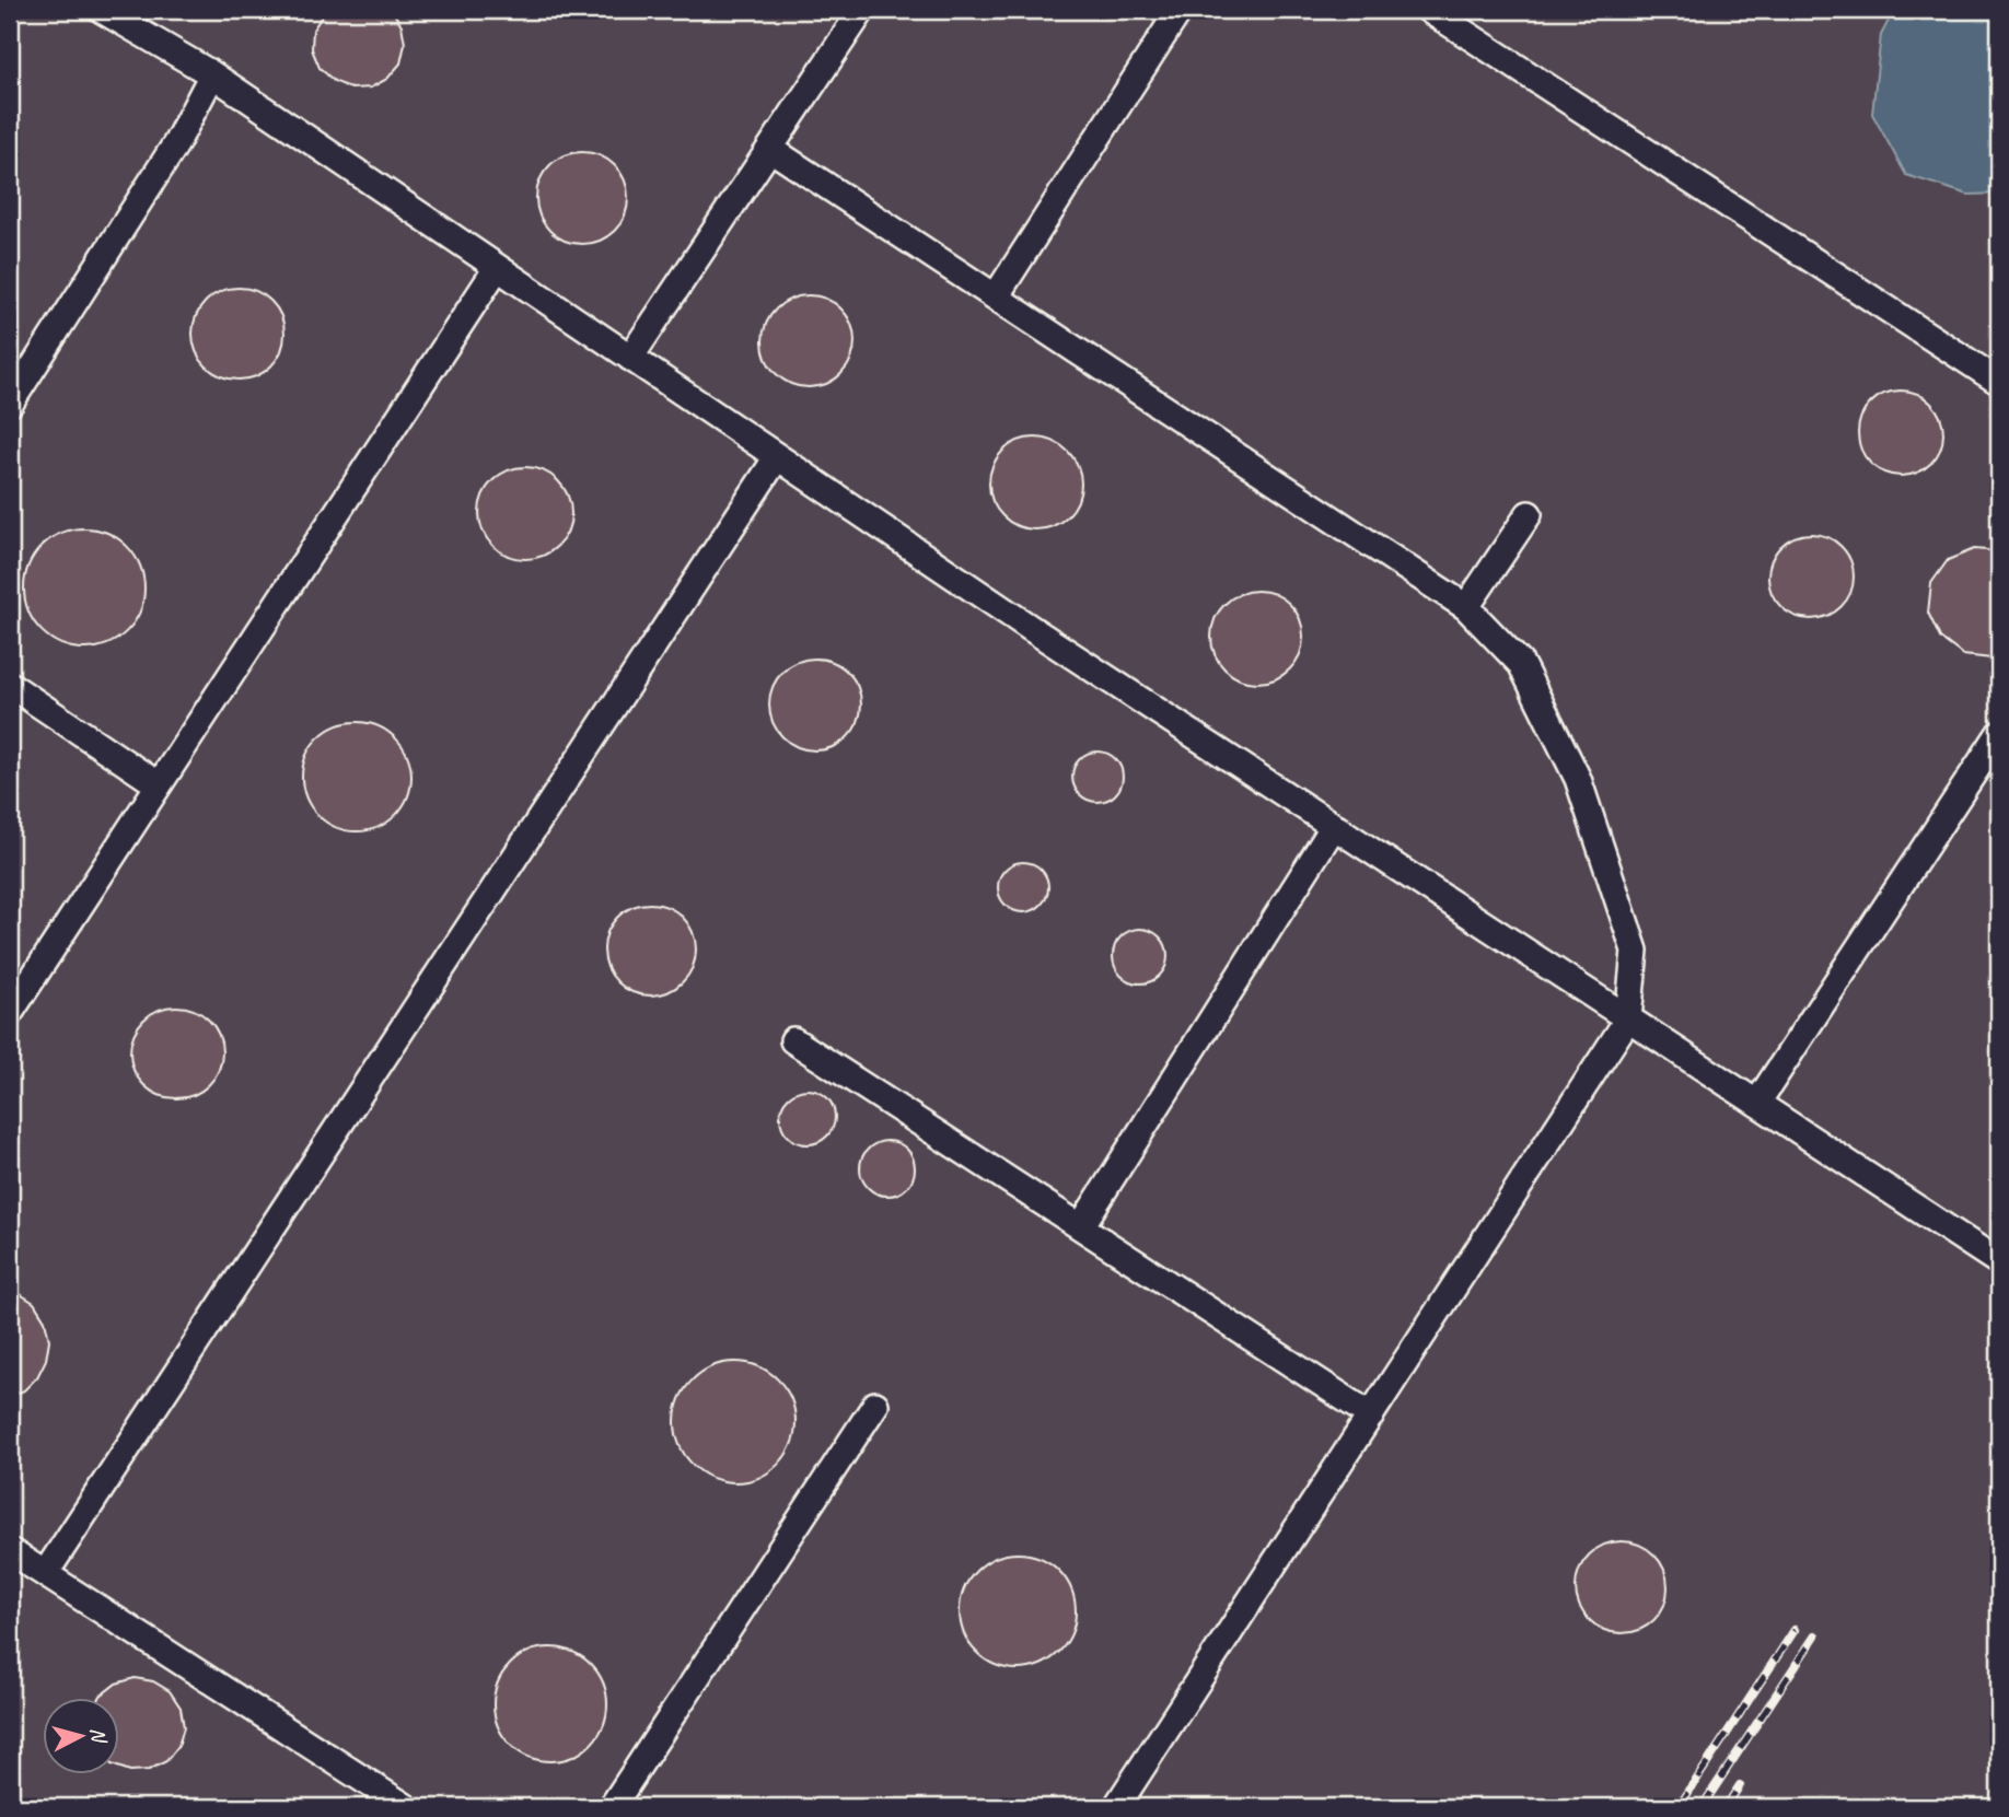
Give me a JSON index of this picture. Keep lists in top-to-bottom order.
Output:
{
  "north": "right"
}
